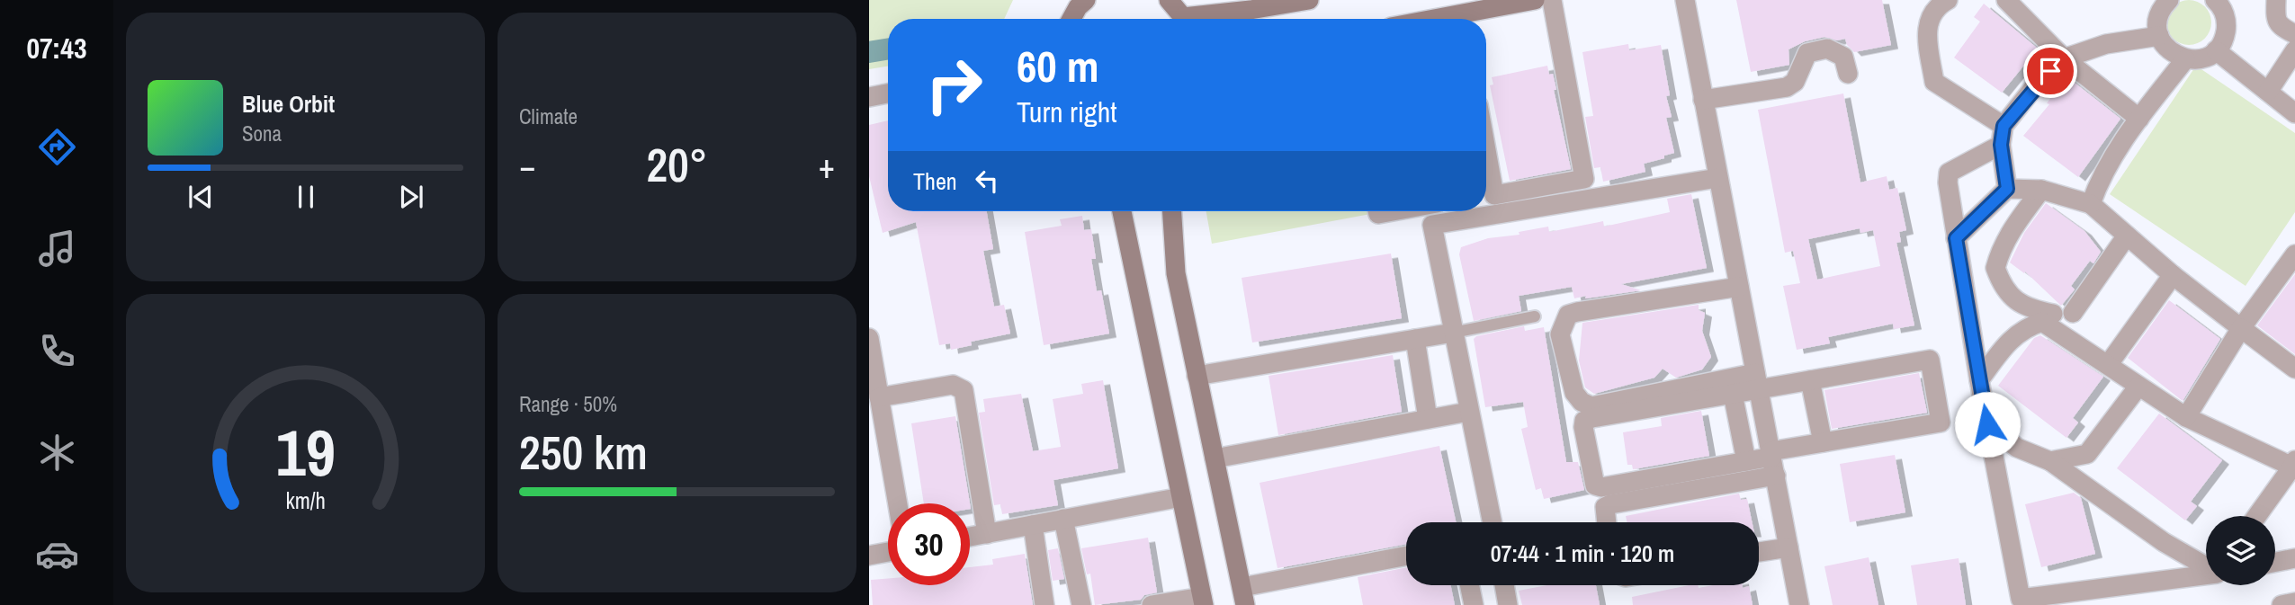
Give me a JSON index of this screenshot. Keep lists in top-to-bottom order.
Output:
{
  "page": {
    "tabs": "07:43",
    "tile": [
      "Climate",
      ["Range · 50%", "250 km"]
    ],
    "turn": ["60 m", "Turn right"],
    "song": ["Blue Orbit", "Sona"],
    "heat": ["−", "20°", "+"],
    "then": "Then",
    "limit": "30",
    "trip": "07:44 · 1 min · 120 m",
    "gauge": ["19", "km/h"]
  }
}
